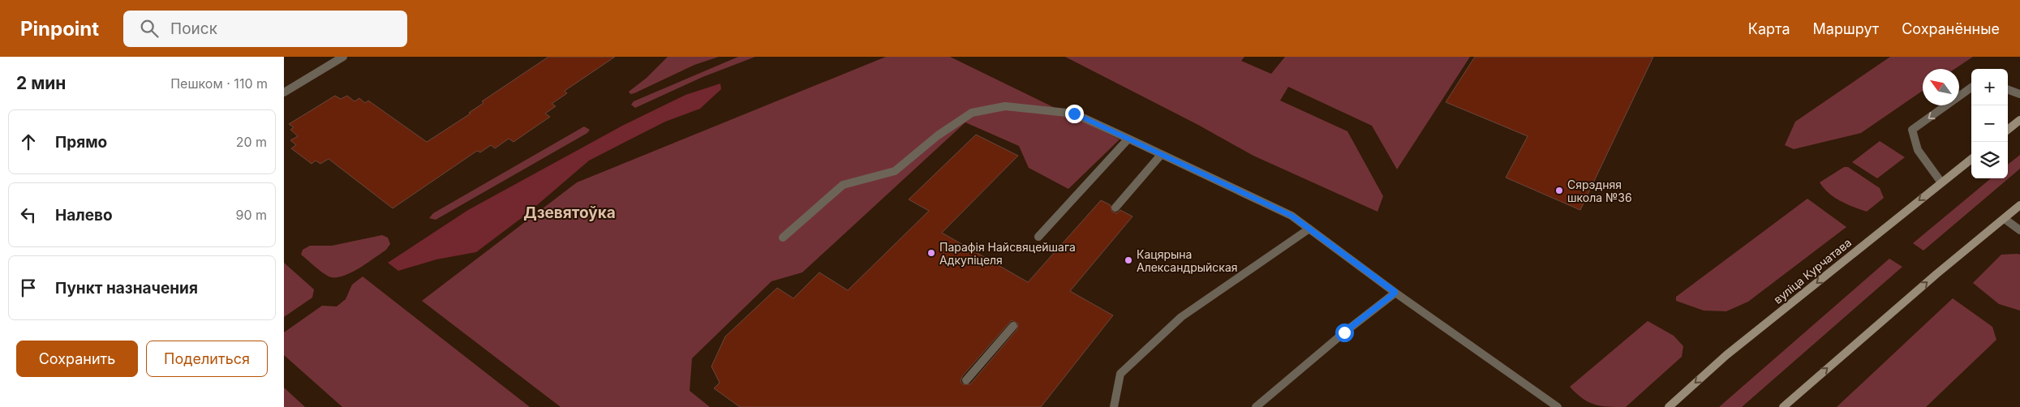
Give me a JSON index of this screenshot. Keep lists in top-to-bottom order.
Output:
{
  "streets": {
    "main road": ["вуліца Курчатава"]
  },
  "districts": ["Дзевятоўка"],
  "places": ["Сярэдняя школа №36", "Парафія Найсвяцейшага Адкупіцеля", "Кацярына Александрыйская"],
  "north": "top left",
  "page": {
    "header": "Pinpoint",
    "search": "Поиск",
    "nav": ["Карта", "Маршрут", "Сохранённые"],
    "heading": ["2 мин", "Пешком · 110 m"],
    "map_buttons": ["+", "−"],
    "list": [
      ["Прямо", "20 m"],
      ["Налево", "90 m"],
      "Пункт назначения"
    ],
    "buttons": ["Сохранить", "Поделиться"]
  }
}
